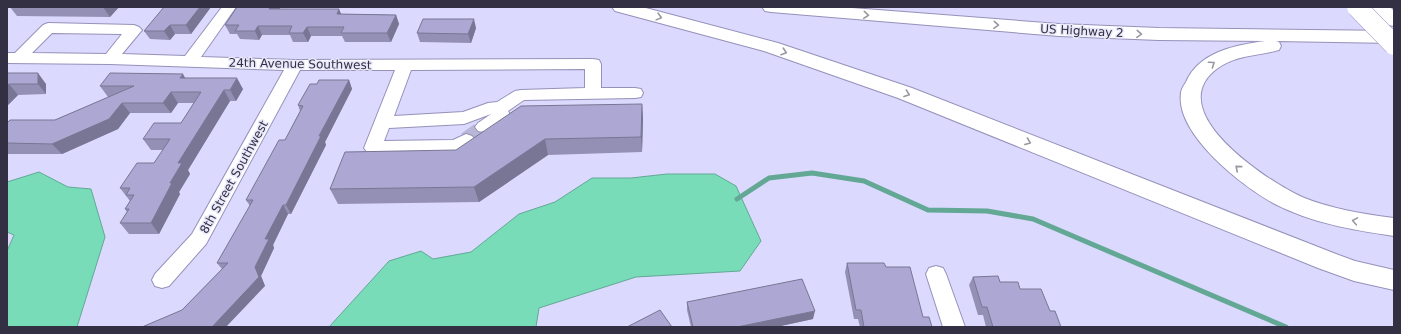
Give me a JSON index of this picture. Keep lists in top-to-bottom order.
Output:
{
  "streets": {
    "highway": ["US Highway 2"],
    "street": ["24th Avenue Southwest", "8th Street Southwest"]
  },
  "crossings": [
    ["24th Avenue Southwest", "8th Street Southwest"]
  ]
}
